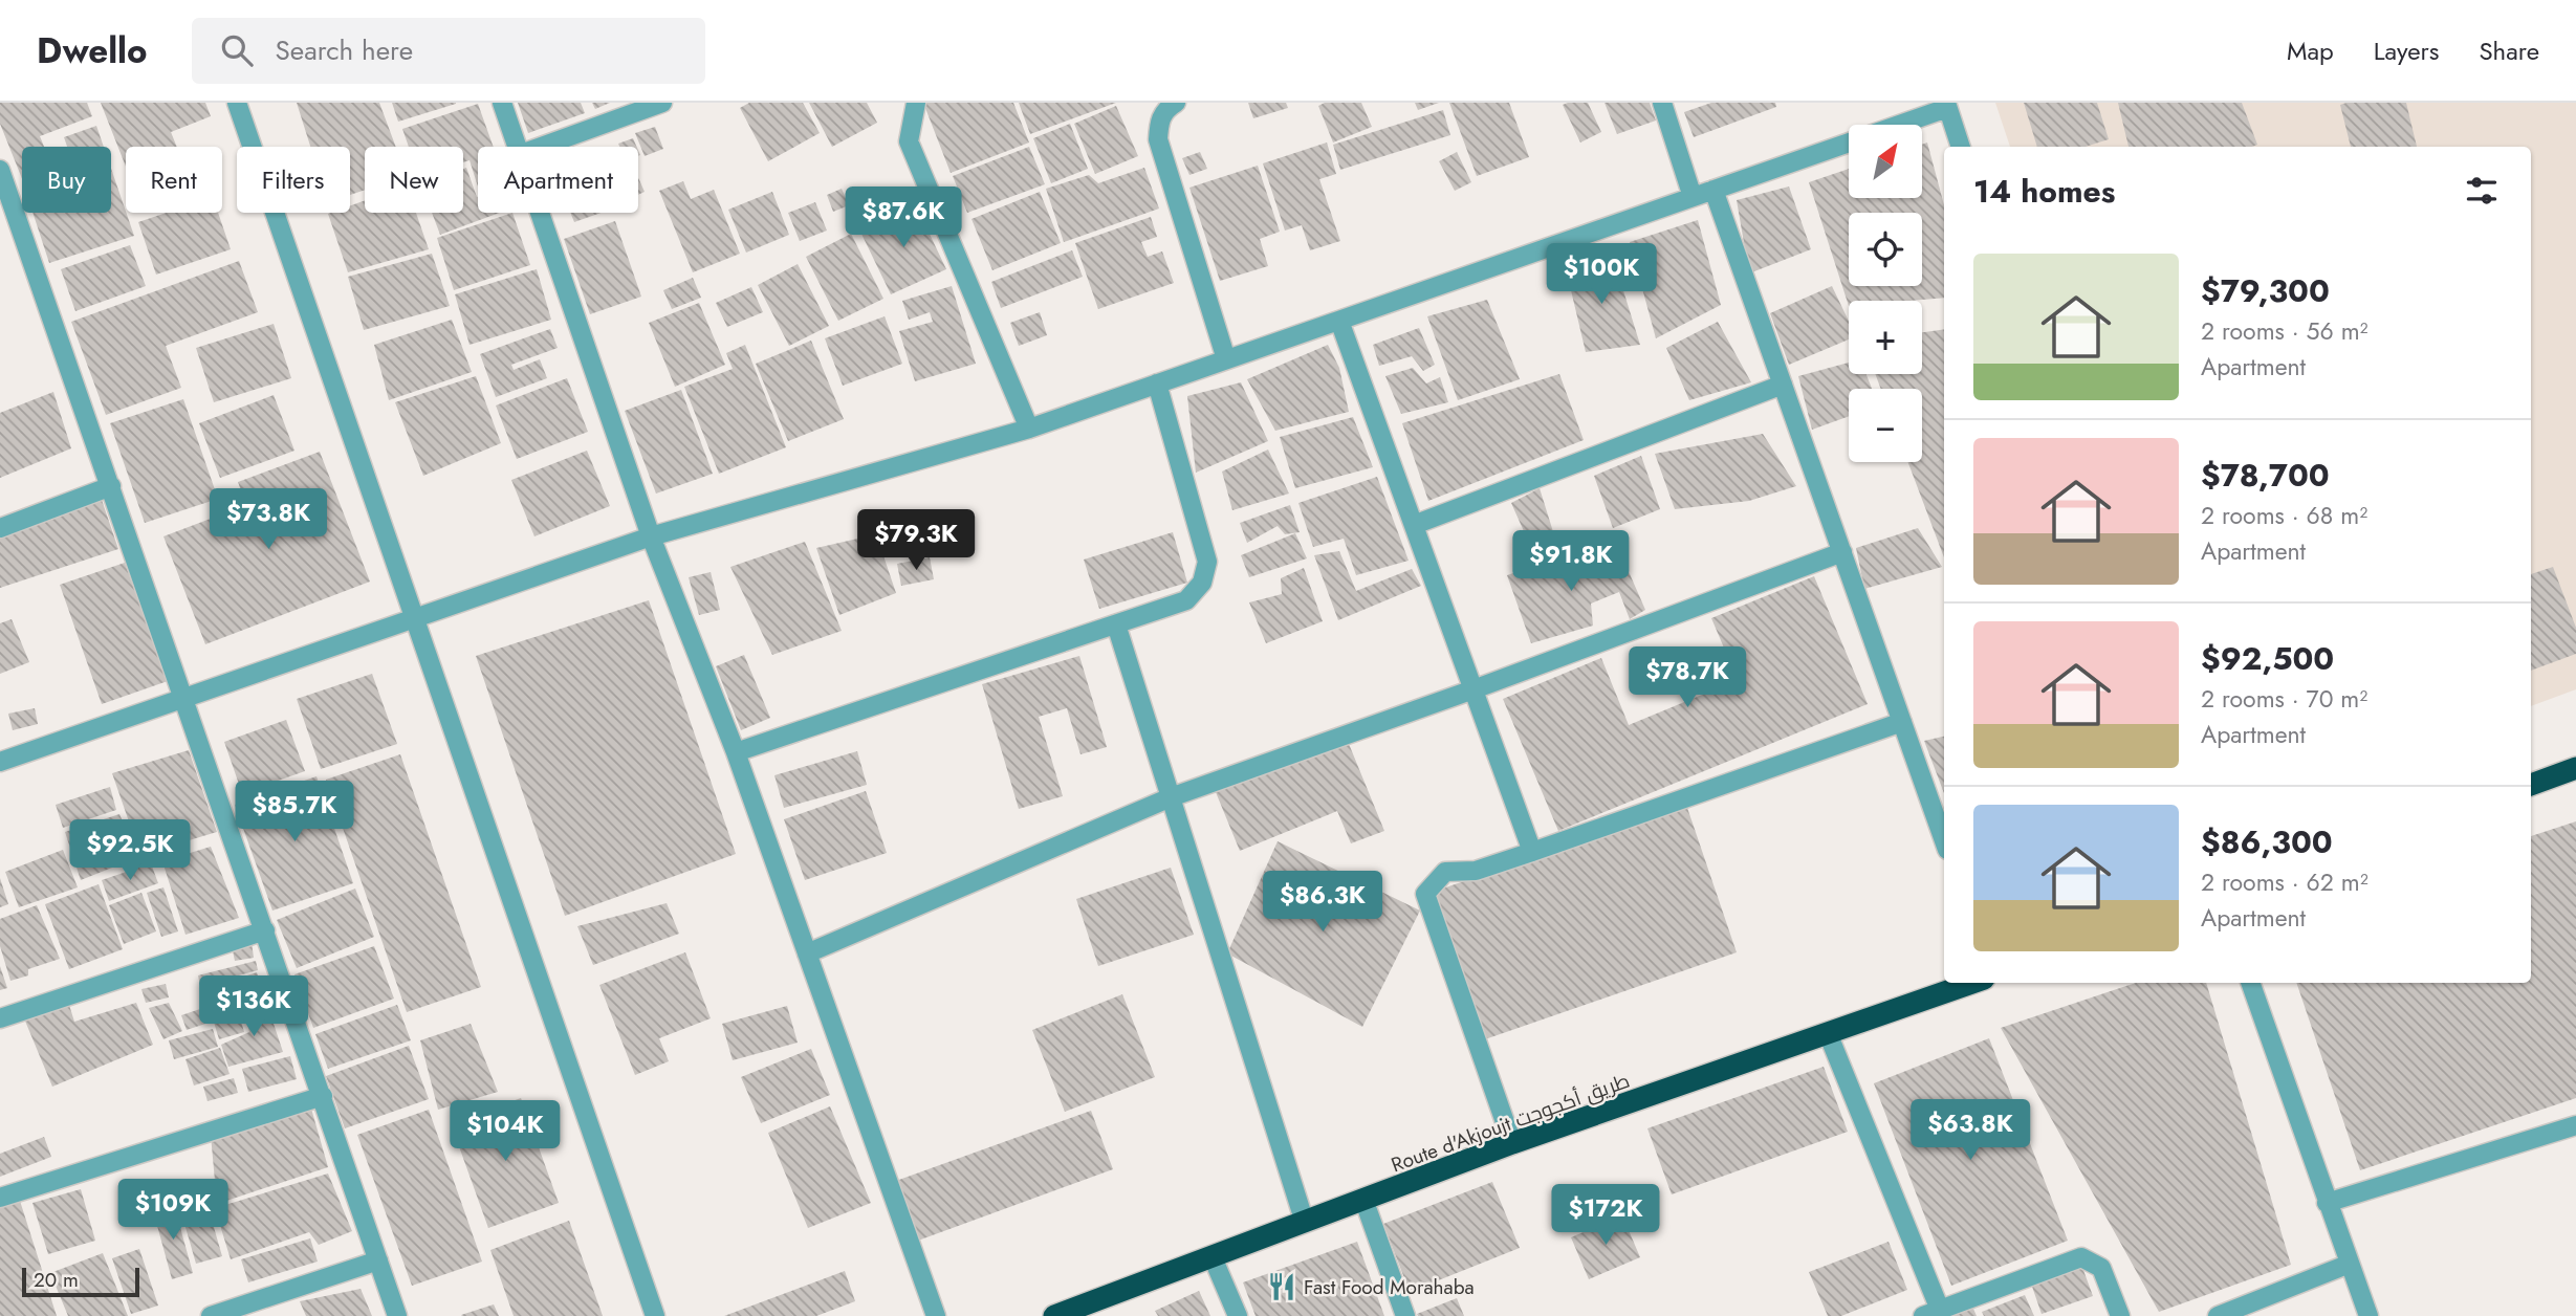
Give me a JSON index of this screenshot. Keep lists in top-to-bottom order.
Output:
{
  "streets": {
    "highway": ["Route d'Akjoujt طريق أكجوجت"]
  },
  "places": {
    "restaurant": ["Fast Food Morahaba"]
  },
  "scale_bar": "20 m",
  "north": "top right",
  "page": {
    "header": "Dwello",
    "search": "Search here",
    "nav": ["Map", "Layers", "Share"],
    "map_buttons": ["+", "−"],
    "chip": [
      "Buy",
      "Rent",
      "Filters",
      "New",
      "Apartment"
    ],
    "heading": "14 homes",
    "price": [
      "$87.6K",
      "$100K",
      "$73.8K",
      "$79.3K",
      "$91.8K",
      "$78.7K",
      "$85.7K",
      "$92.5K",
      "$86.3K",
      "$136K",
      "$63.8K",
      "$104K",
      "$109K",
      "$172K"
    ],
    "list": [
      {
        "name": "$79,300",
        "note": "2 rooms · 56 m² · Apartment"
      },
      {
        "name": "$78,700",
        "note": "2 rooms · 68 m² · Apartment"
      },
      {
        "name": "$92,500",
        "note": "2 rooms · 70 m² · Apartment"
      },
      {
        "name": "$86,300",
        "note": "2 rooms · 62 m² · Apartment"
      }
    ],
    "scale": "20 m"
  }
}
